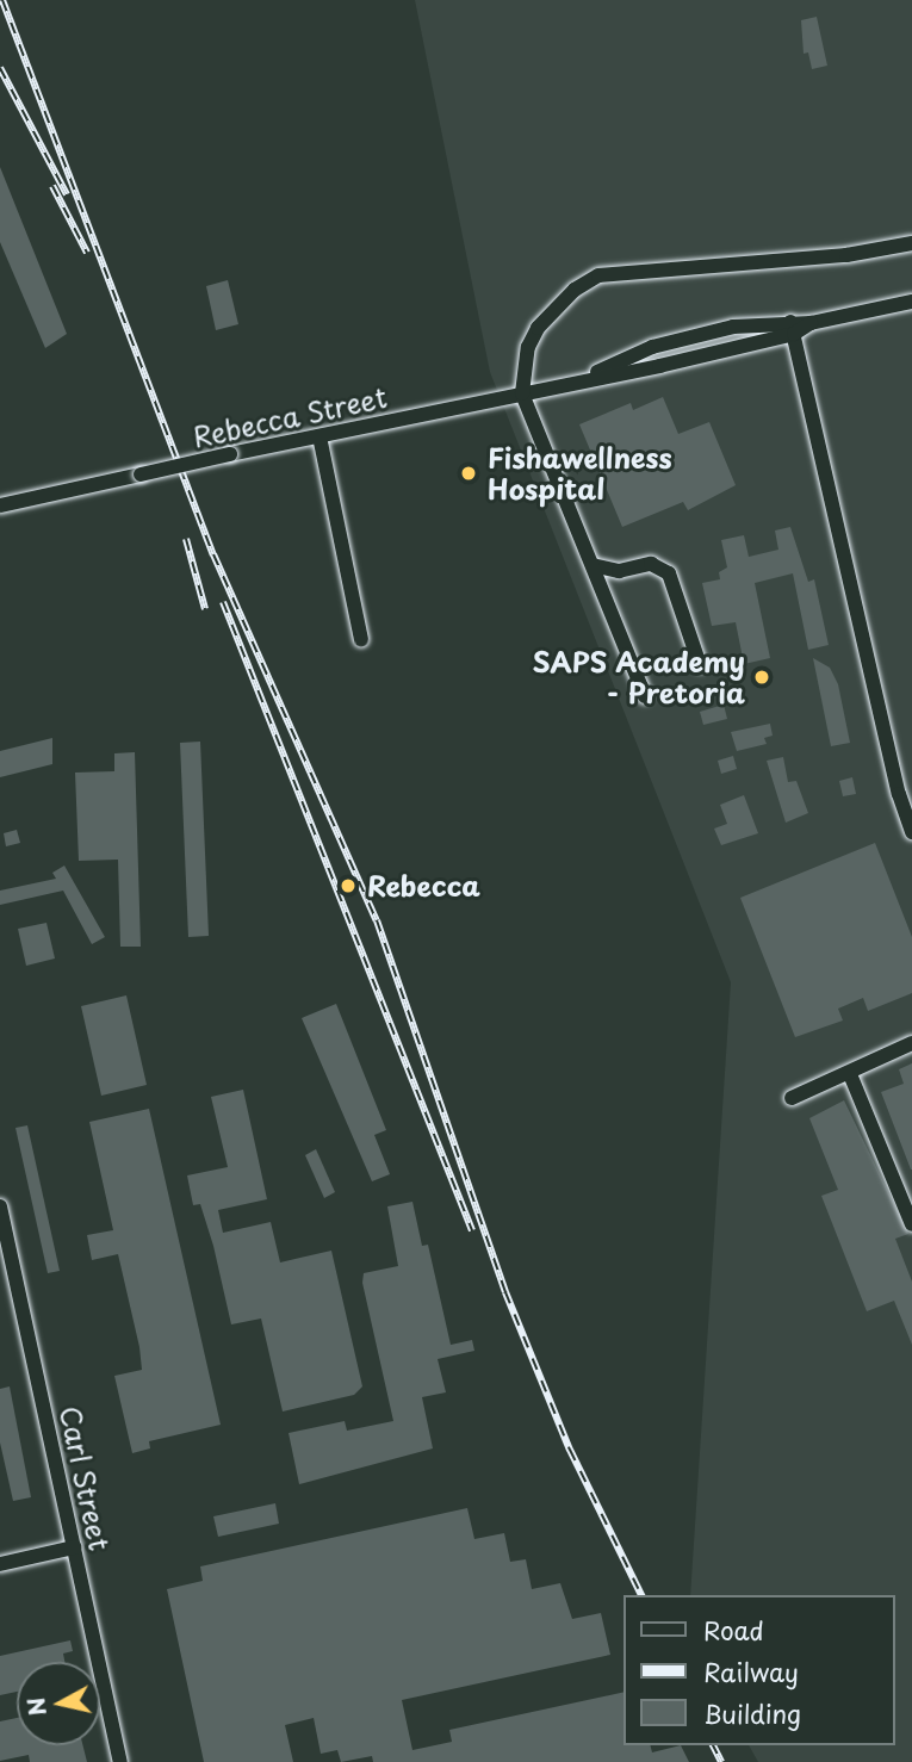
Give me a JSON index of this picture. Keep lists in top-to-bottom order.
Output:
{
  "streets": {
    "street": ["Rebecca Street", "Carl Street"]
  },
  "places": ["Fishawellness Hospital", "SAPS Academy - Pretoria", "Rebecca"],
  "legend": ["Road", "Railway", "Building"],
  "north": "left"
}
